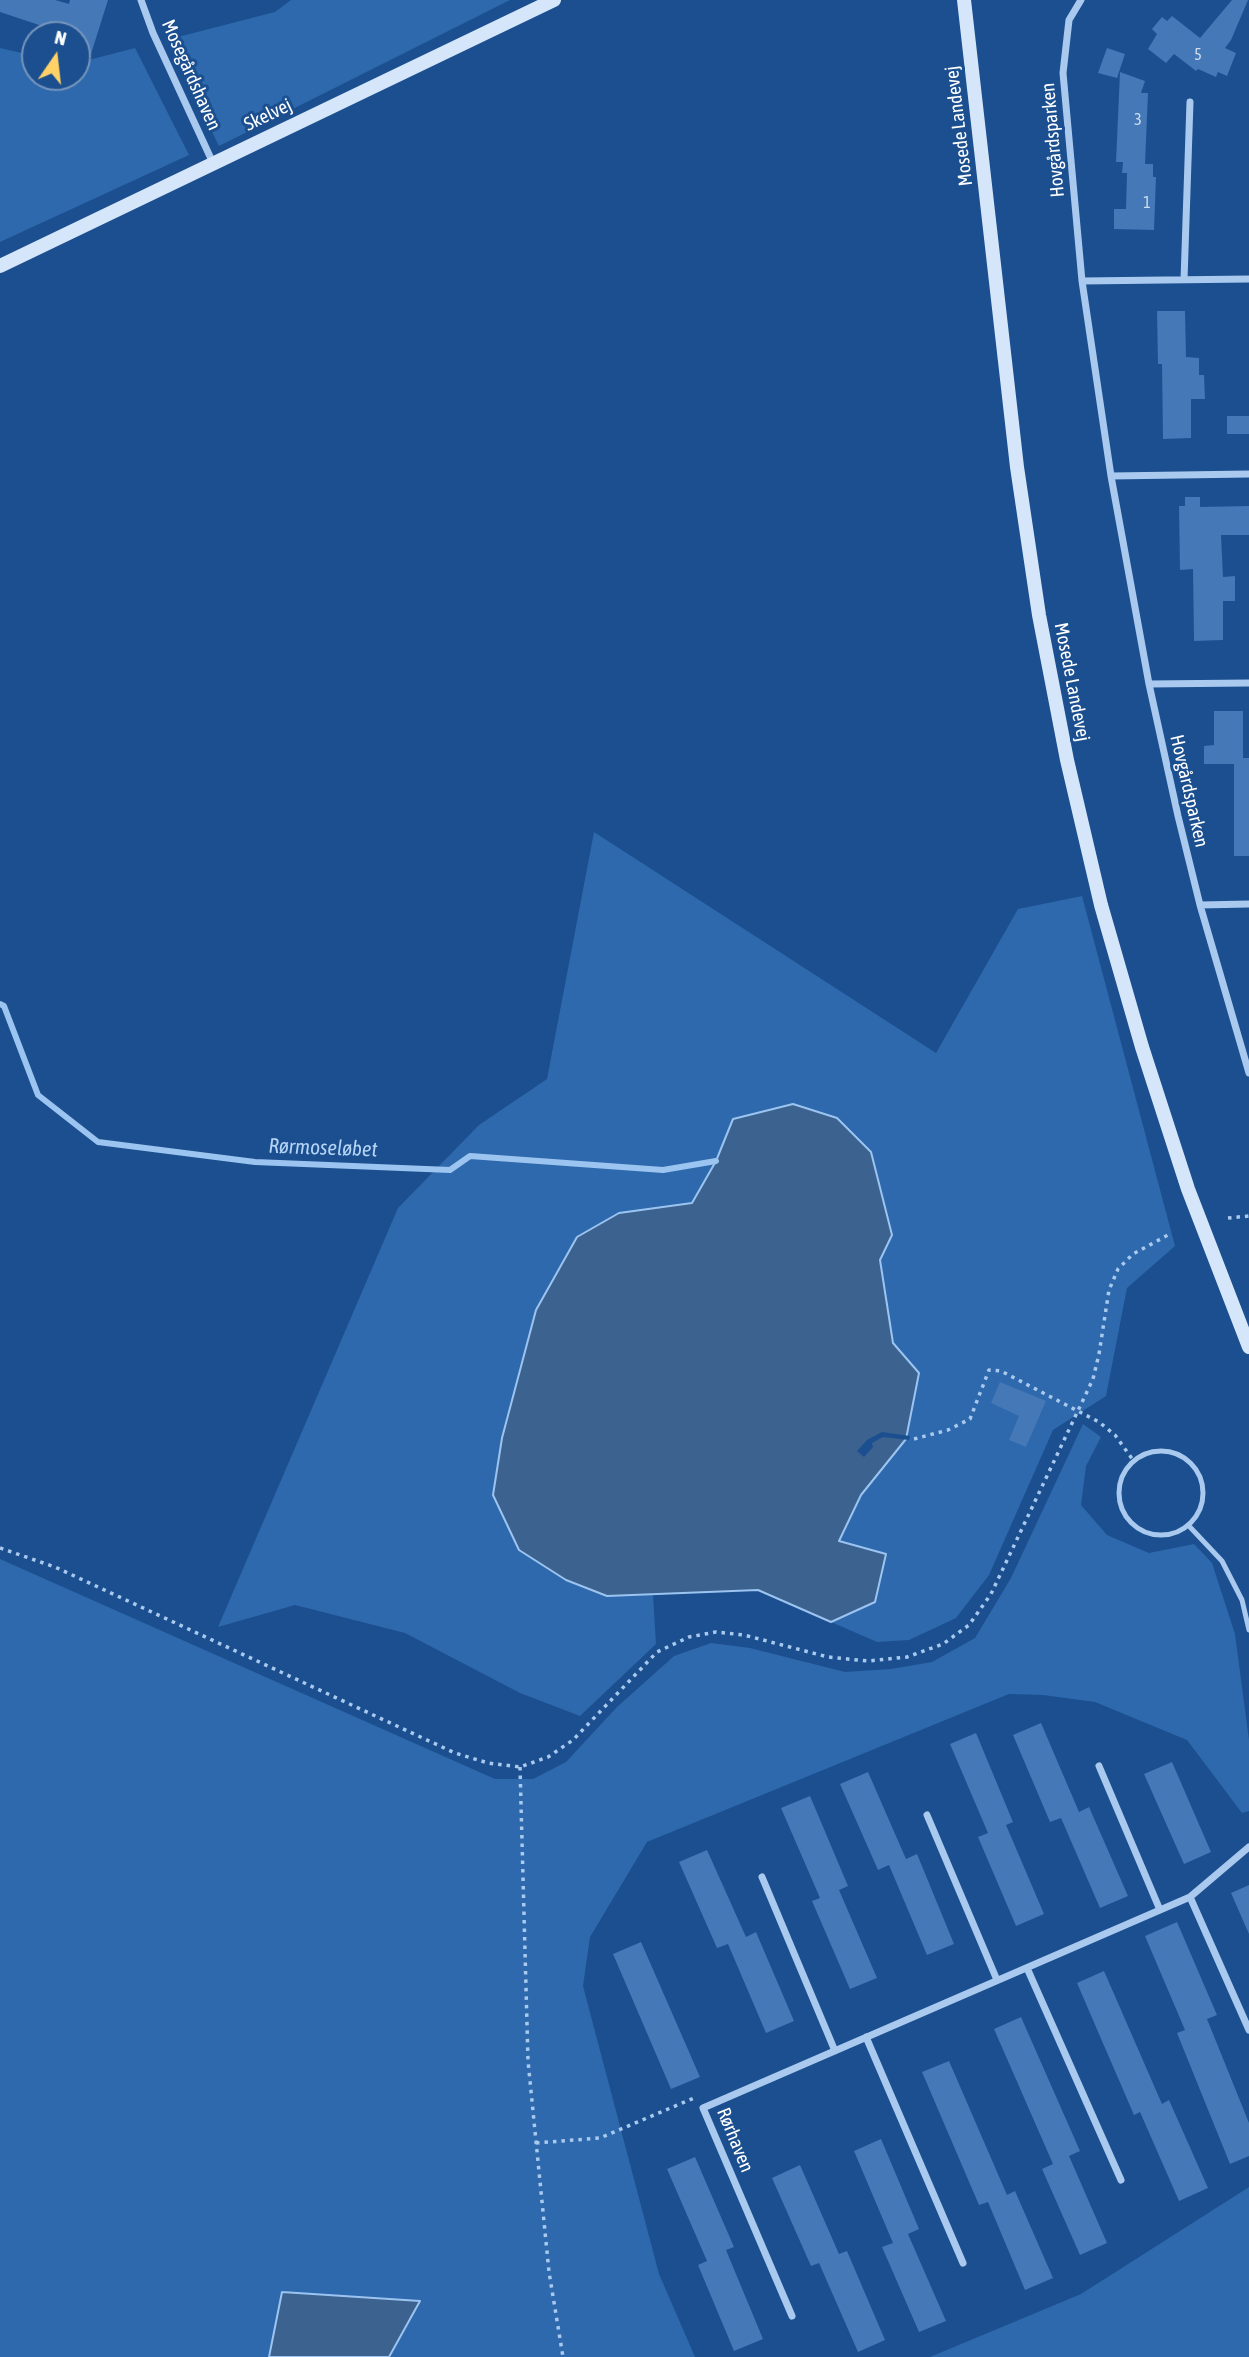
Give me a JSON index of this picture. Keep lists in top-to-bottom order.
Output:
{
  "streets": {
    "main road": ["Skelvej", "Mosede Landevej"],
    "street": ["Mosegårdshaven", "Hovgårdsparken", "Rørhaven"]
  },
  "crossings": [
    ["Mosegårdshaven", "Skelvej"]
  ],
  "water": ["Rørmoseløbet"],
  "house_numbers": ["5", "3", "1"],
  "north": "top"
}
